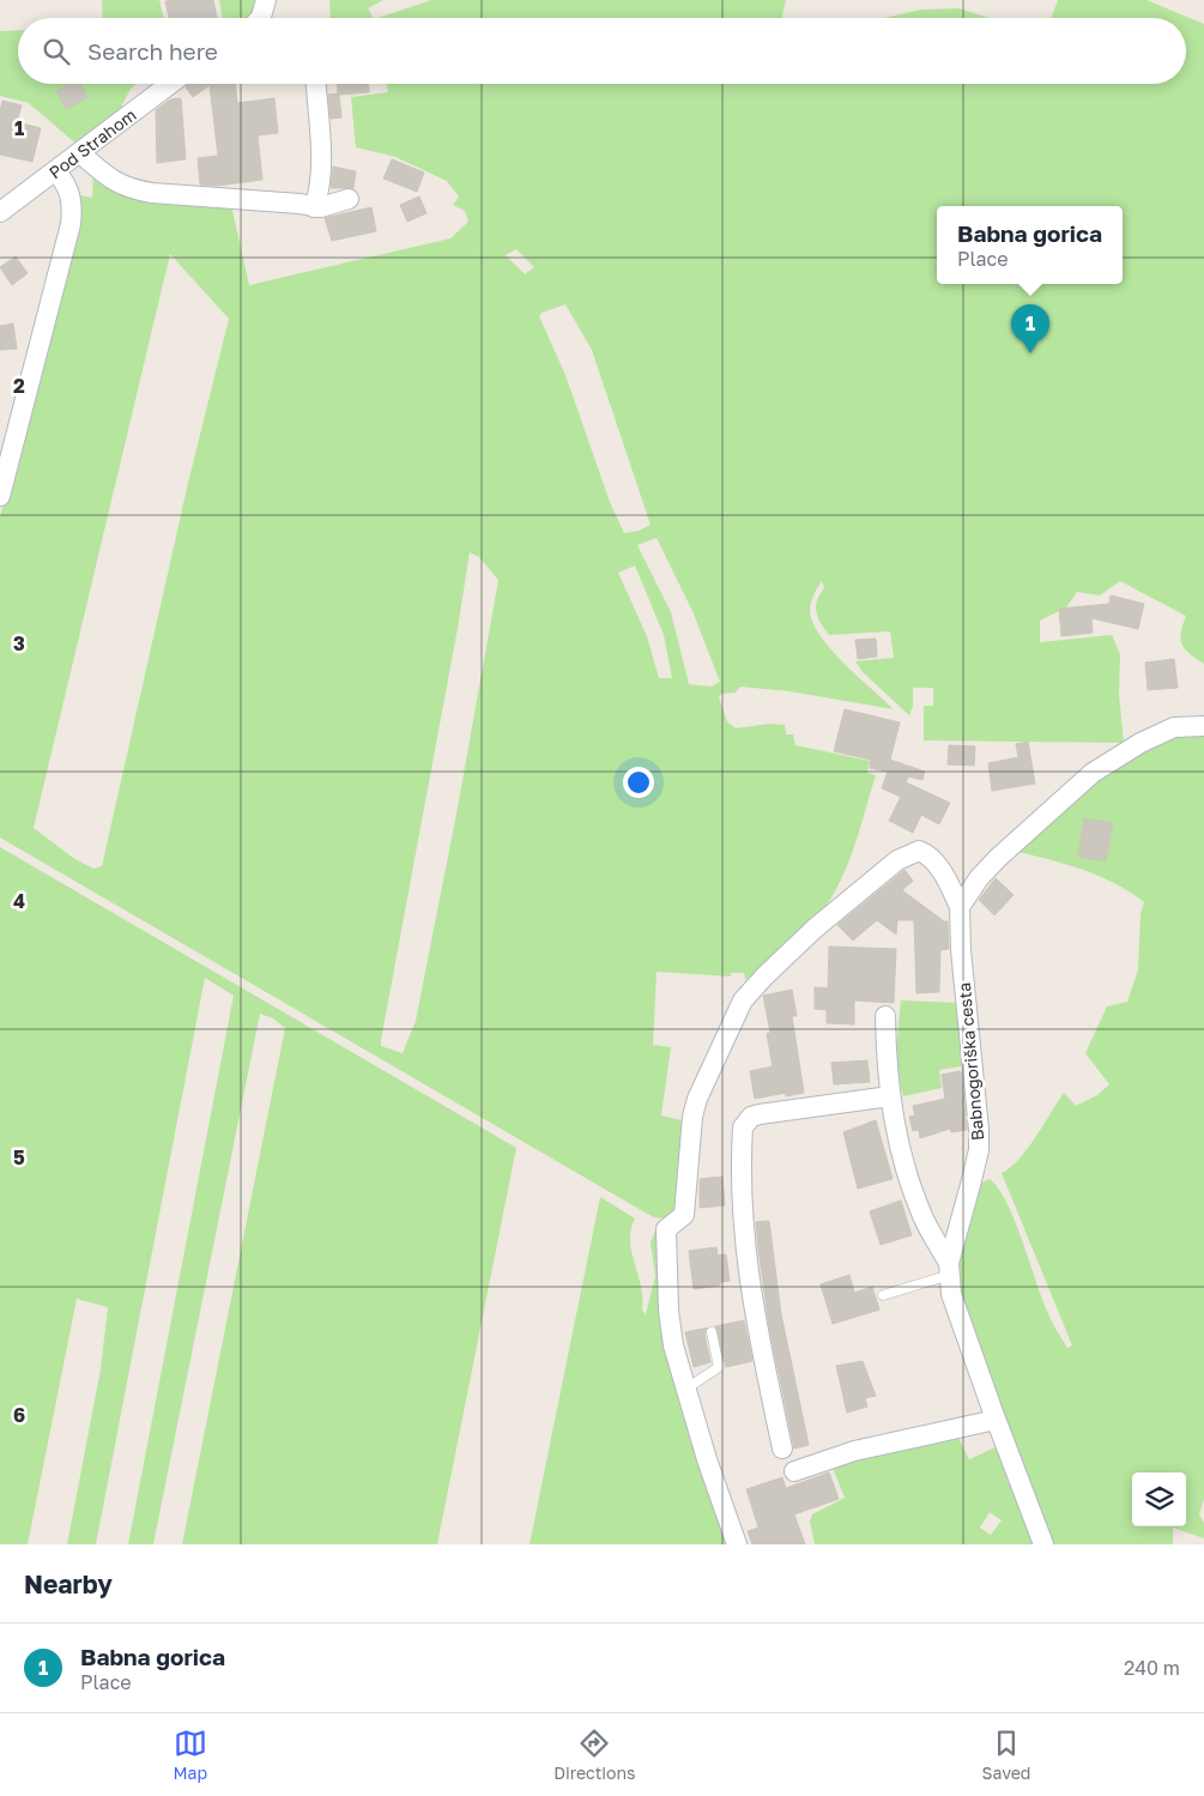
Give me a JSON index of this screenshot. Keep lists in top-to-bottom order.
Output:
{
  "streets": {
    "street": ["Pod Strahom", "Babnogoriška cesta"]
  },
  "page": {
    "search": "Search here",
    "popup": ["Babna gorica", "Place"],
    "pins": "1",
    "heading": "Nearby",
    "list": [
      {
        "mark": "1",
        "name": "Babna gorica",
        "note": "Place",
        "value": "240 m"
      }
    ],
    "nav": ["Map", "Directions", "Saved"]
  },
  "grid": {
    "rows": [
      "1",
      "2",
      "3",
      "4",
      "5",
      "6"
    ]
  }
}
